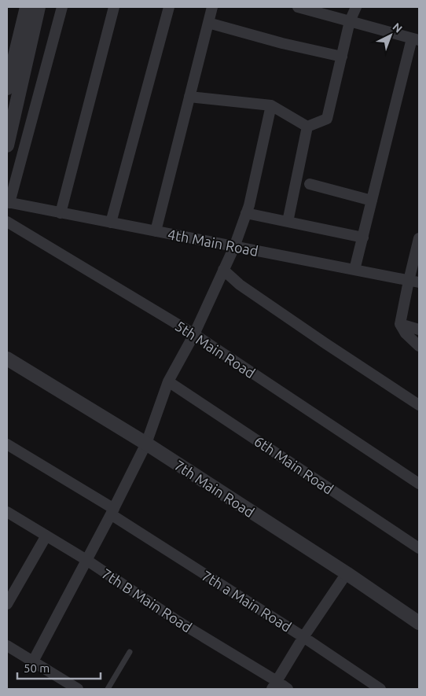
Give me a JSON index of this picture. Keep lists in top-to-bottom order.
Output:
{
  "streets": {
    "street": [
      "4th Main Road",
      "5th Main Road",
      "6th Main Road",
      "7th Main Road",
      "7th B Main Road",
      "7th a Main Road"
    ]
  },
  "scale_bar": "50 m",
  "north": "top right"
}
